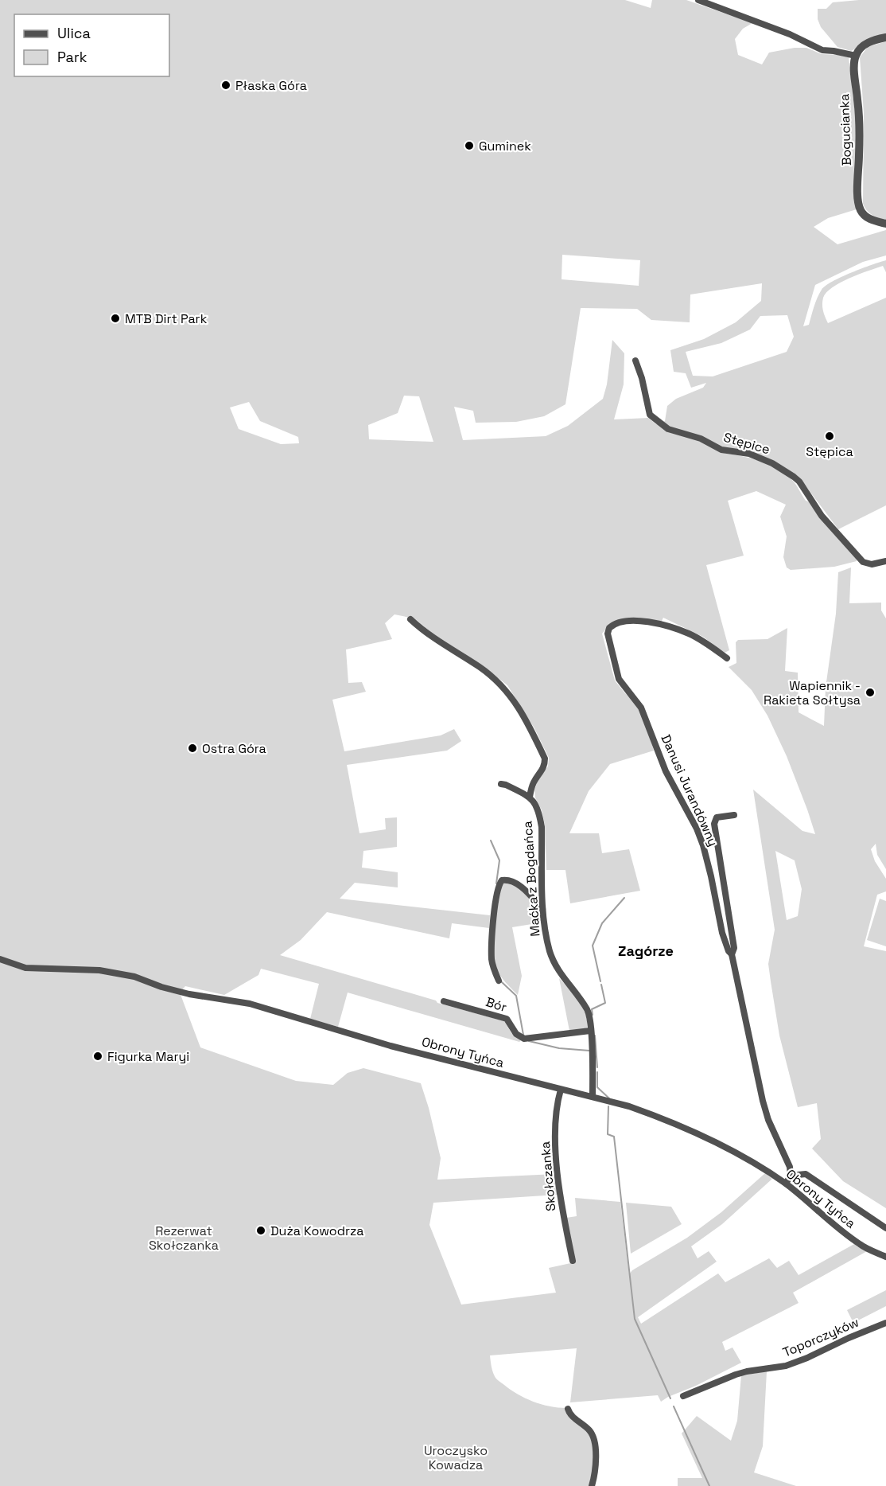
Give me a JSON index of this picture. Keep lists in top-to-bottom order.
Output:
{
  "streets": {
    "street": [
      "Bogucianka",
      "Stępice",
      "Danusi Jurandówny",
      "Maćka z Bogdańca",
      "Bór",
      "Obrony Tyńca",
      "Skołczanka",
      "Toporczyków"
    ]
  },
  "crossings": [
    ["Maćka z Bogdańca", "Bór"],
    ["Maćka z Bogdańca", "Obrony Tyńca"],
    ["Obrony Tyńca", "Skołczanka"]
  ],
  "districts": ["Zagórze"],
  "parks": ["Rezerwat Skołczanka", "Uroczysko Kowadza"],
  "places": [
    "Płaska Góra",
    "Guminek",
    "MTB Dirt Park",
    "Stępica",
    "Wapiennik - Rakieta Sołtysa",
    "Ostra Góra",
    "Figurka Maryi",
    "Duża Kowodrza"
  ],
  "legend": ["Ulica", "Park"]
}
